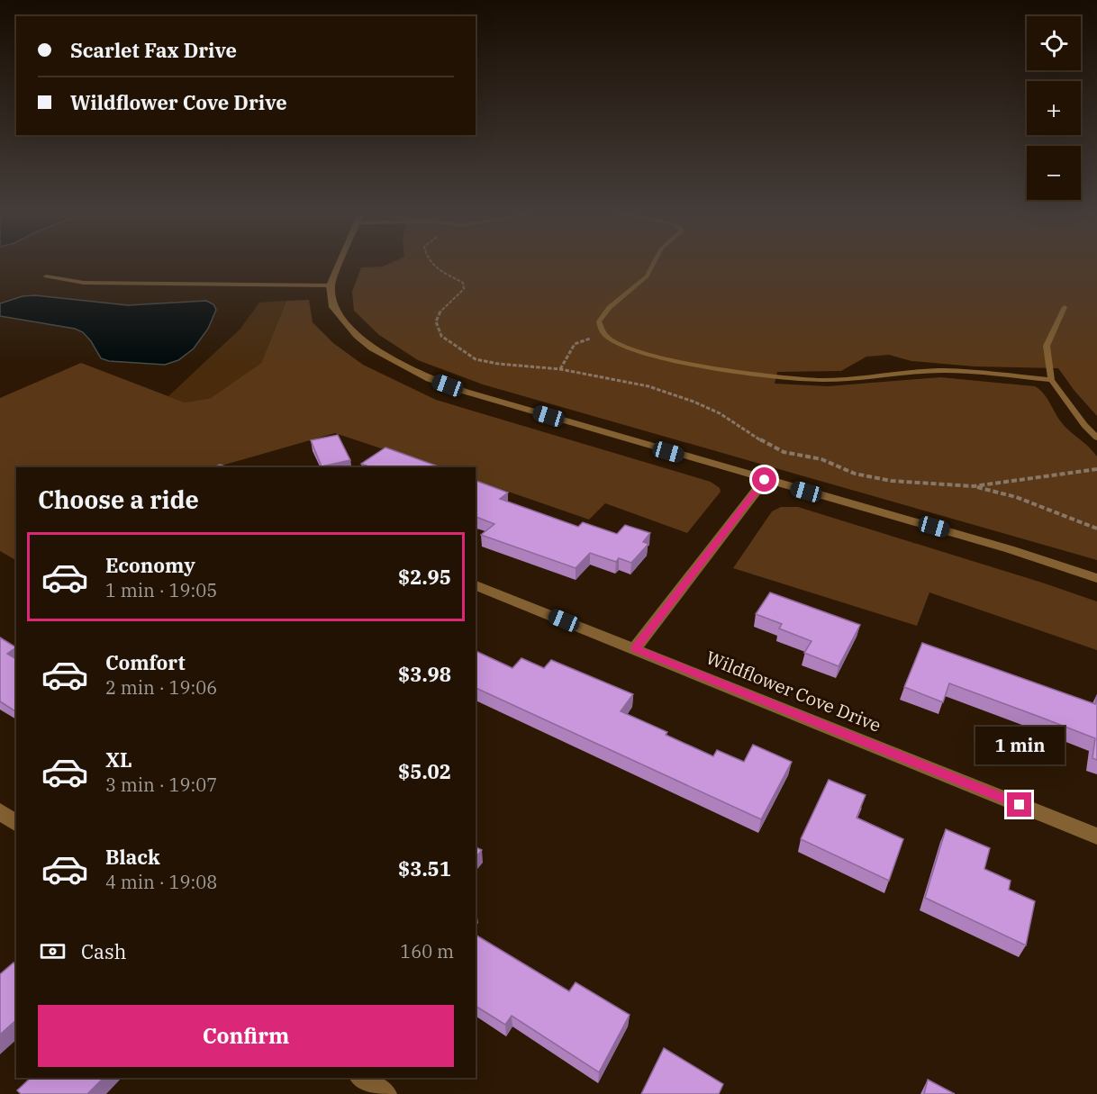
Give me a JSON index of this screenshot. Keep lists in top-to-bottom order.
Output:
{
  "streets": {
    "street": ["Wildflower Cove Drive"]
  },
  "page": {
    "map_buttons": ["+", "−"],
    "banner": ["Scarlet Fax Drive", "Wildflower Cove Drive"],
    "heading": "Choose a ride",
    "list": [
      {
        "name": "Economy",
        "note": "1 min · 19:05",
        "value": "$2.95"
      },
      {
        "name": "Comfort",
        "note": "2 min · 19:06",
        "value": "$3.98"
      },
      {
        "name": "XL",
        "note": "3 min · 19:07",
        "value": "$5.02"
      },
      {
        "name": "Black",
        "note": "4 min · 19:08",
        "value": "$3.51"
      }
    ],
    "bubble": "1 min",
    "pay": ["Cash", "160 m"],
    "buttons": "Confirm"
  }
}
